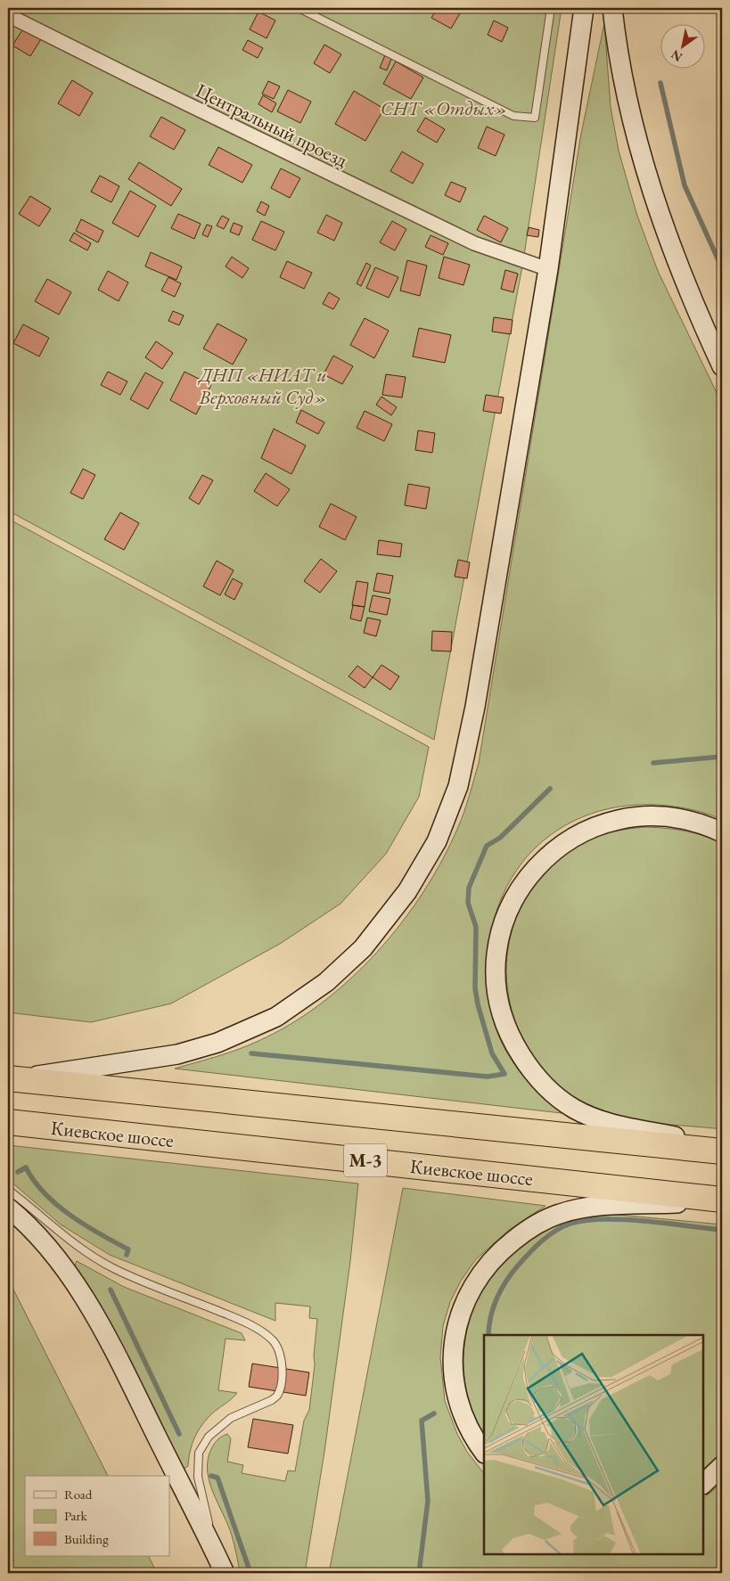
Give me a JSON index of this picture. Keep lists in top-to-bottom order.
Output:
{
  "streets": {
    "highway": ["Киевское шоссе", "М-3"],
    "street": ["Центральный проезд"]
  },
  "parks": ["СНТ «Отдых»", "ДНП «НИАТ и Верховный Суд»"],
  "legend": ["Road", "Park", "Building"],
  "north": "bottom left"
}
